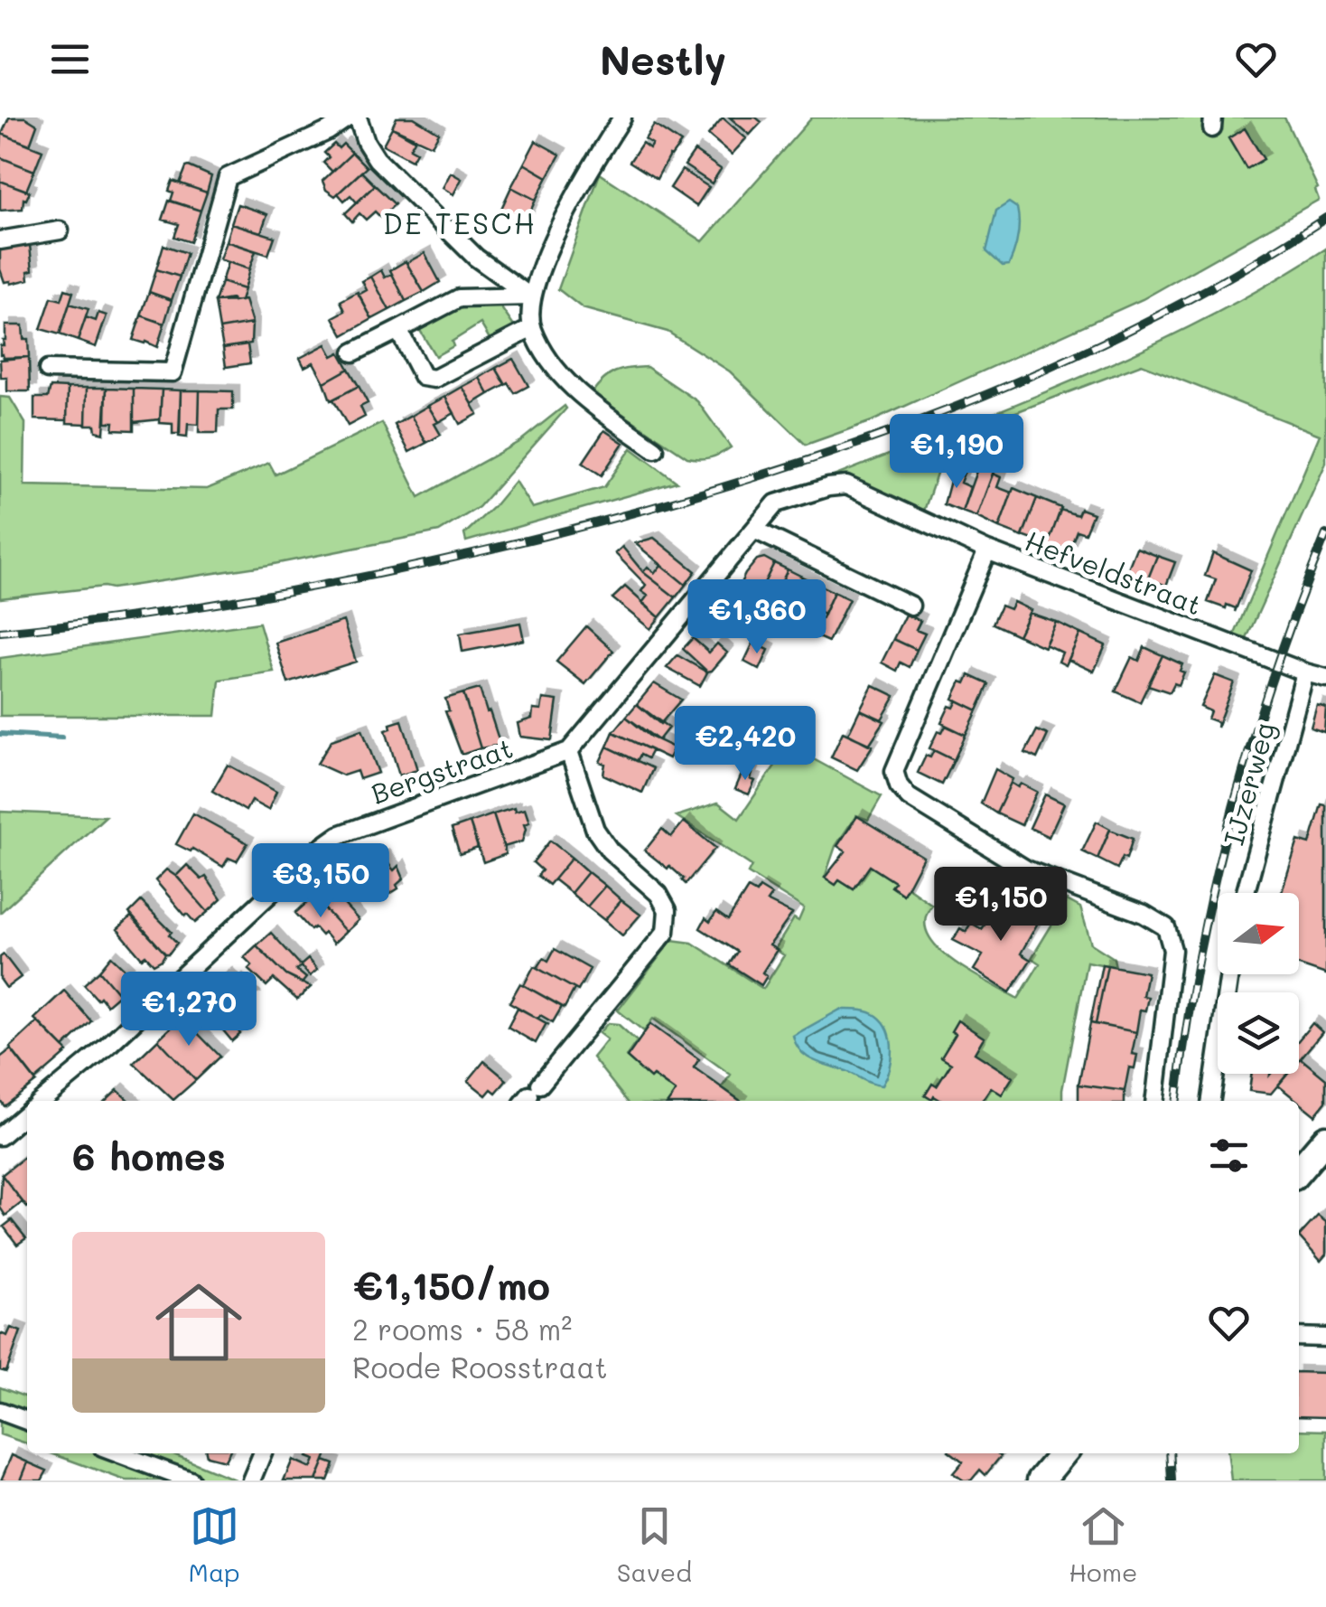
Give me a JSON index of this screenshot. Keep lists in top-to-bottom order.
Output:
{
  "streets": {
    "street": ["Hefveldstraat", "Bergstraat", "IJzerweg"]
  },
  "crossings": [
    ["Hefveldstraat", "IJzerweg"]
  ],
  "districts": ["DE TESCH"],
  "north": "right",
  "page": {
    "header": "Nestly",
    "price": [
      "€1,190",
      "€1,360",
      "€2,420",
      "€3,150",
      "€1,150",
      "€1,270"
    ],
    "heading": "6 homes",
    "list": [
      {
        "name": "€1,150/mo",
        "note": "2 rooms · 58 m² · Roode Roosstraat"
      }
    ],
    "tabs": ["Map", "Saved", "Home"]
  }
}
